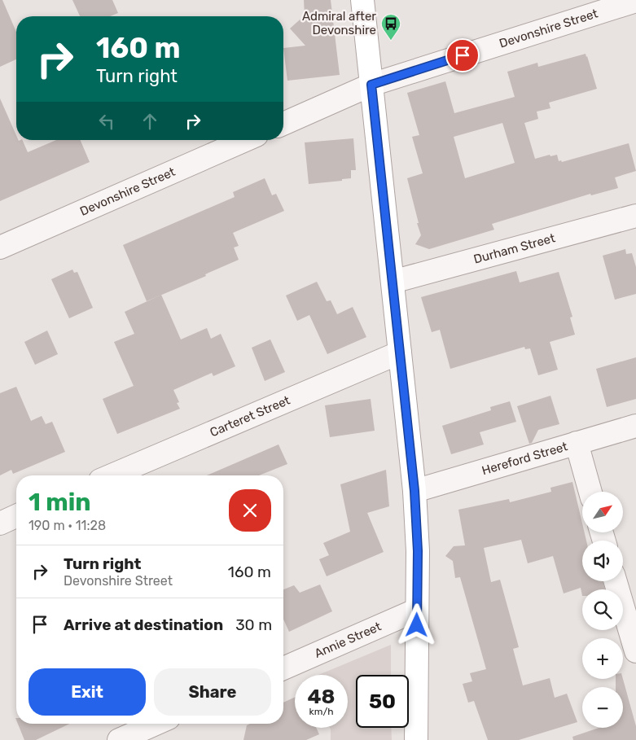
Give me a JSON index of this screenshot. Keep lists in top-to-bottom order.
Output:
{
  "streets": {
    "street": [
      "Devonshire Street",
      "Durham Street",
      "Carteret Street",
      "Hereford Street",
      "Annie Street"
    ]
  },
  "places": {
    "bus stop": ["Admiral after Devonshire"]
  },
  "north": "top right",
  "page": {
    "turn": ["160 m", "Turn right"],
    "heading": ["1 min", "190 m · 11:28"],
    "map_buttons": ["+", "−"],
    "list": [
      {
        "name": "Turn right",
        "note": "Devonshire Street",
        "value": "160 m"
      },
      {
        "name": "Arrive at destination",
        "value": "30 m"
      }
    ],
    "buttons": ["Exit", "Share"],
    "speed": "48 km/h",
    "limit": "50"
  }
}
